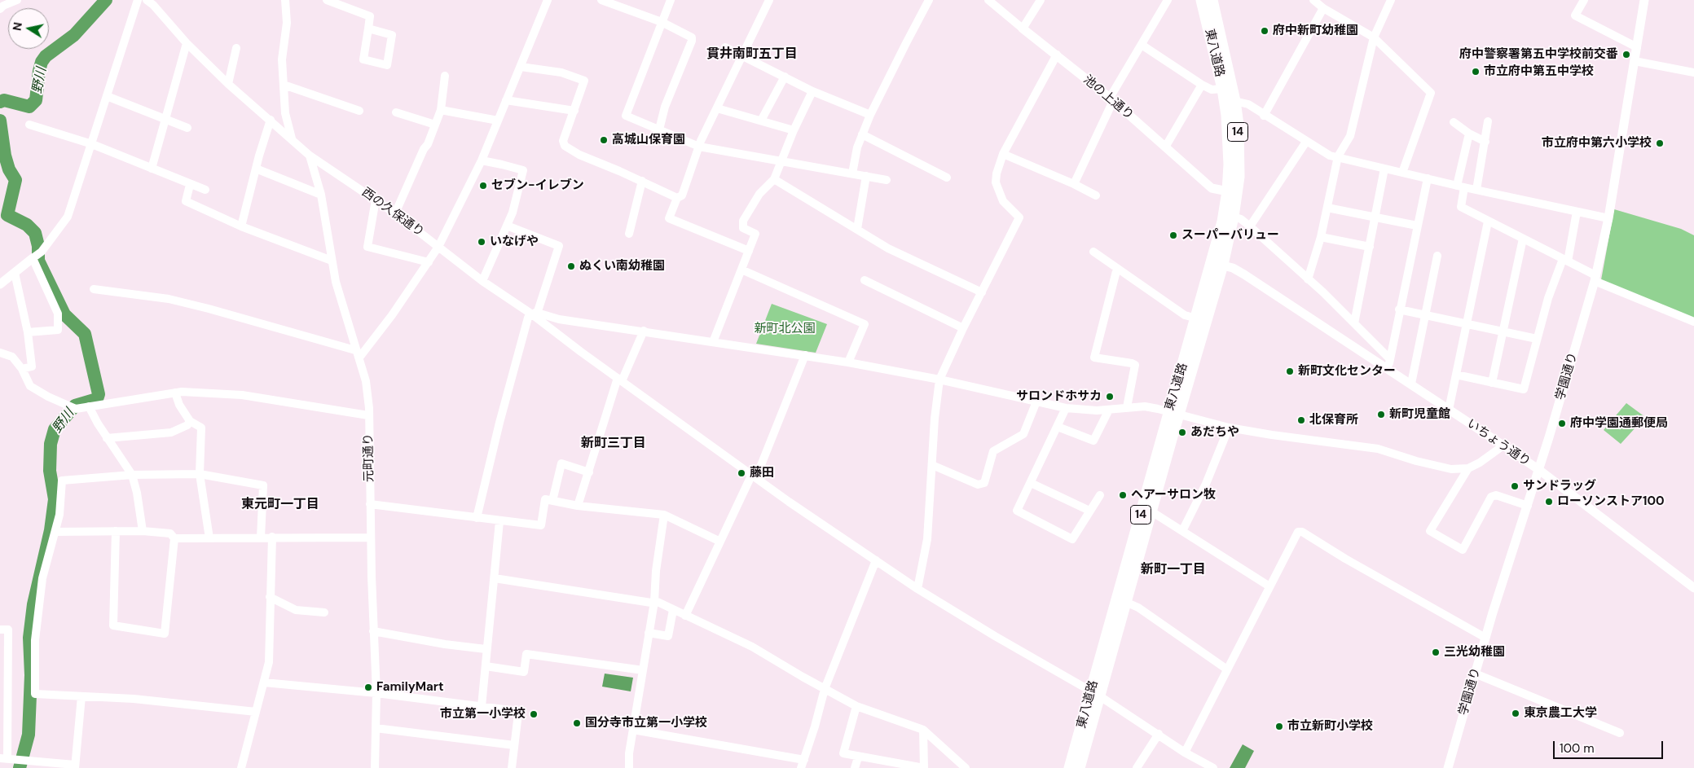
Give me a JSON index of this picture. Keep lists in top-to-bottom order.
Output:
{
  "streets": {
    "main road": ["東八道路", "14"],
    "street": [
      "池の上通り",
      "西の久保通り",
      "学園通り",
      "いちょう通り",
      "元町通り"
    ]
  },
  "crossings": [
    ["東八道路", "池の上通り"],
    ["東八道路", "西の久保通り"],
    ["東八道路", "いちょう通り"],
    ["西の久保通り", "元町通り"],
    ["学園通り", "いちょう通り"]
  ],
  "districts": [
    "貫井南町五丁目",
    "新町三丁目",
    "東元町一丁目",
    "新町一丁目"
  ],
  "water": ["野川"],
  "parks": ["新町北公園"],
  "places": [
    "府中新町幼稚園",
    "府中警察署第五中学校前交番",
    "市立府中第五中学校",
    "高城山保育園",
    "市立府中第六小学校",
    "セブン-イレブン",
    "スーパーバリュー",
    "いなげや",
    "ぬくい南幼稚園",
    "新町文化センター",
    "サロンドホサカ",
    "新町児童館",
    "北保育所",
    "府中学園通郵便局",
    "あだちや",
    "藤田",
    "サンドラッグ",
    "ヘアーサロン牧",
    "ローソンストア100",
    "三光幼稚園",
    "FamilyMart",
    "東京農工大学",
    "市立第一小学校",
    "国分寺市立第一小学校",
    "市立新町小学校"
  ],
  "scale_bar": "100 m",
  "north": "left"
}
